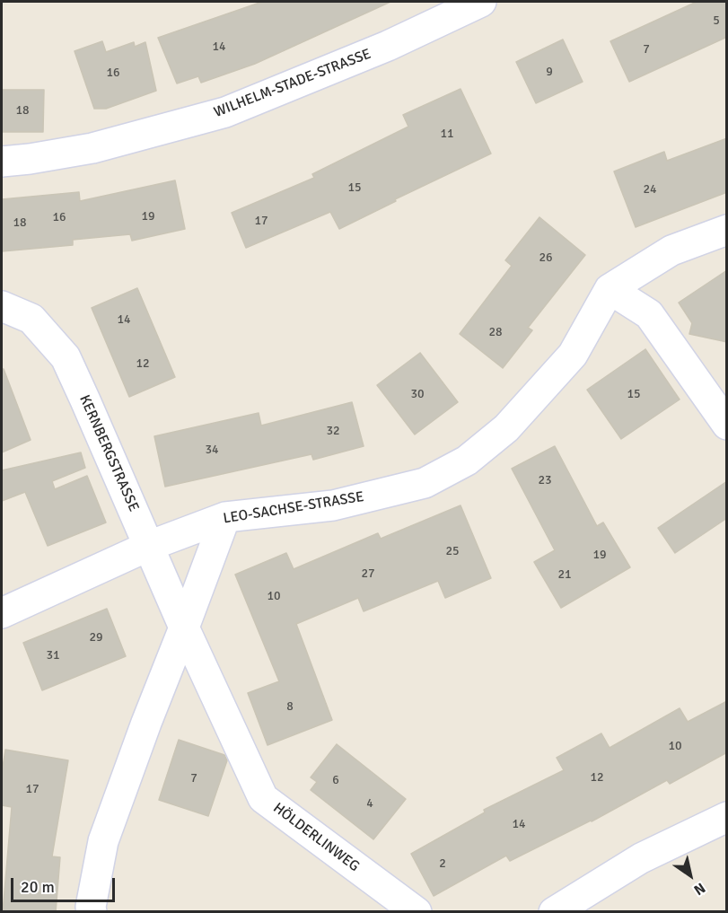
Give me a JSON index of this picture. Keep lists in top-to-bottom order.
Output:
{
  "streets": {
    "street": [
      "WILHELM-STADE-STRASSE",
      "KERNBERGSTRASSE",
      "LEO-SACHSE-STRASSE",
      "HÖLDERLINWEG"
    ]
  },
  "crossings": [
    ["KERNBERGSTRASSE", "LEO-SACHSE-STRASSE"],
    ["KERNBERGSTRASSE", "HÖLDERLINWEG"]
  ],
  "house_numbers": [
    "5",
    "14",
    "7",
    "9",
    "16",
    "18",
    "11",
    "15",
    "24",
    "19",
    "16",
    "17",
    "18",
    "26",
    "14",
    "28",
    "12",
    "30",
    "15",
    "32",
    "34",
    "23",
    "25",
    "19",
    "27",
    "21",
    "10",
    "29",
    "31",
    "8",
    "10",
    "12",
    "7",
    "6",
    "17",
    "4",
    "14",
    "2"
  ],
  "scale_bar": "20 m",
  "north": "bottom right"
}
